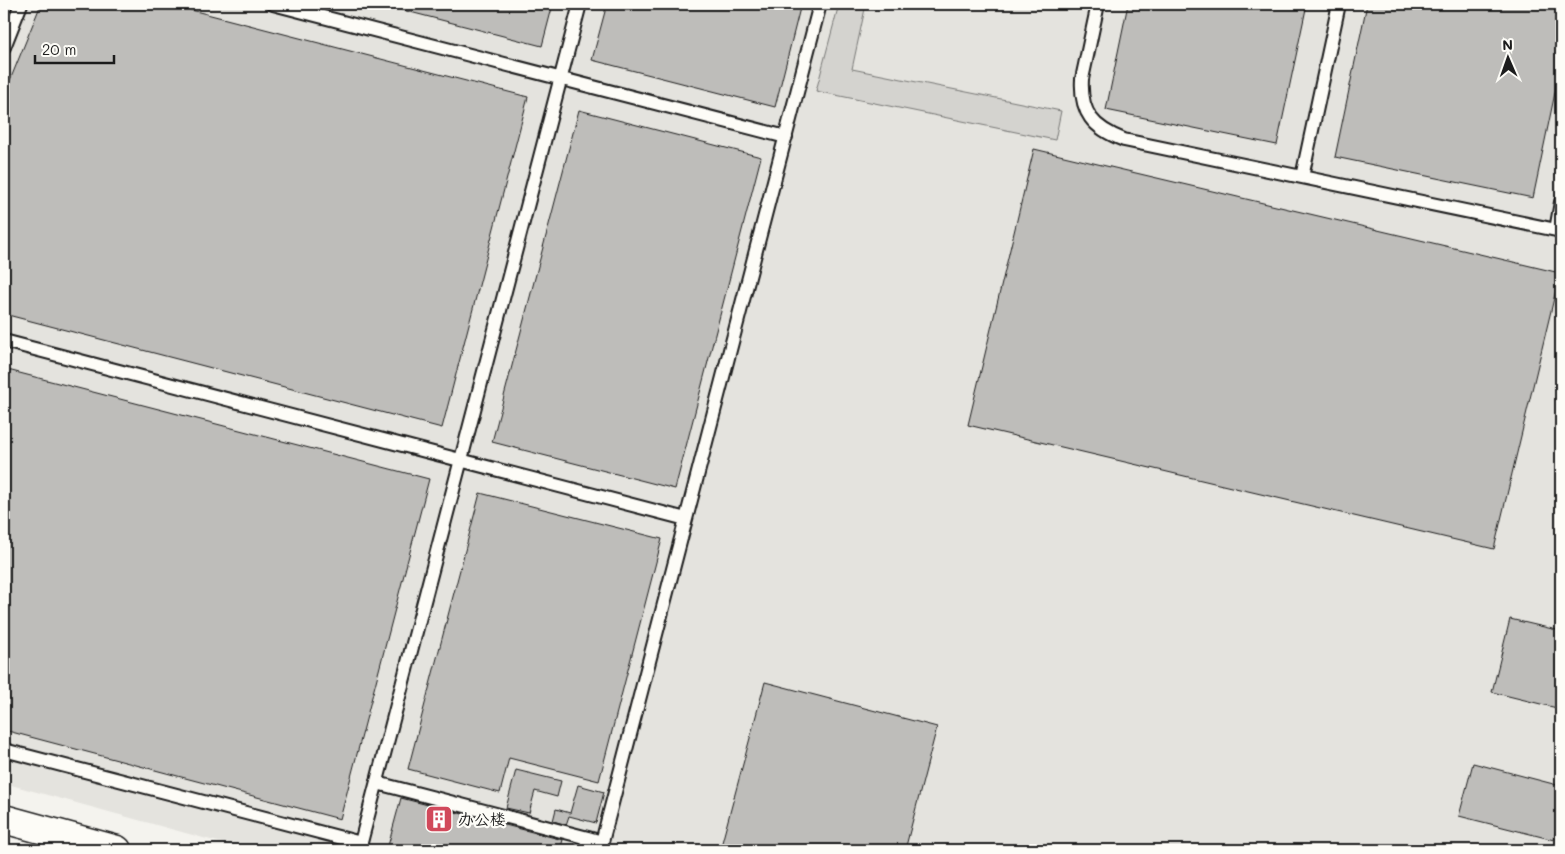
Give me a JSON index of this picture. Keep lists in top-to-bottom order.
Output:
{
  "places": {
    "building": ["办公楼"]
  },
  "scale_bar": "20 m",
  "north": "top"
}
